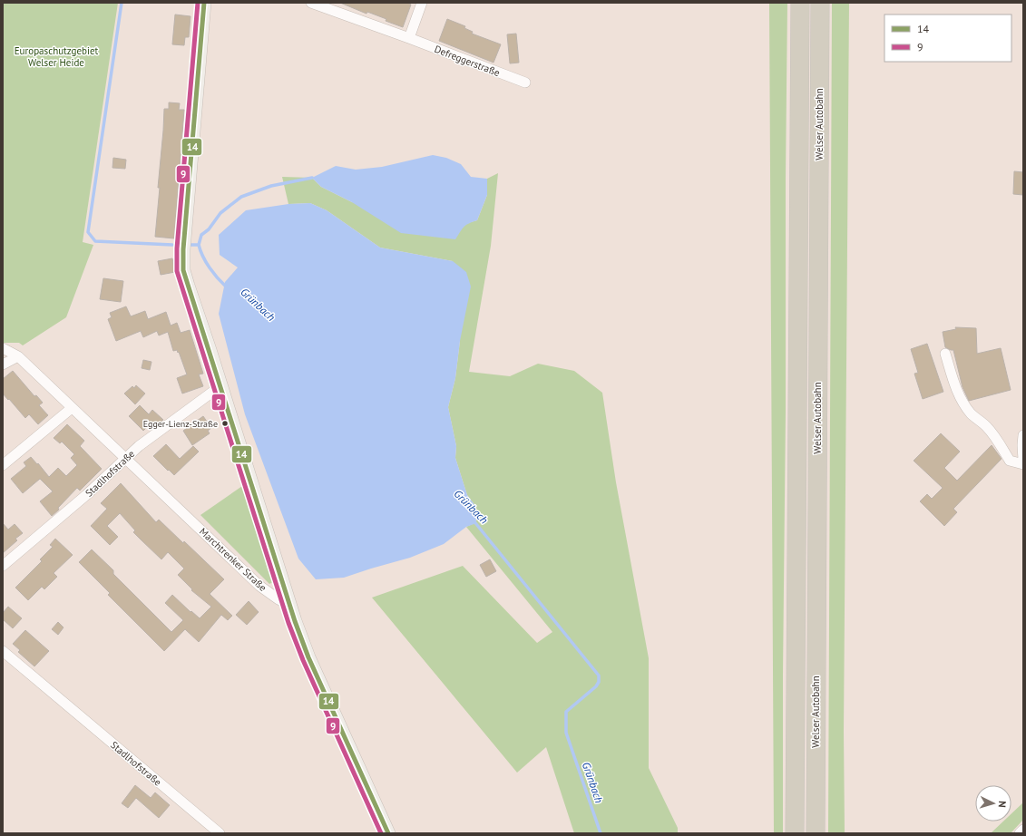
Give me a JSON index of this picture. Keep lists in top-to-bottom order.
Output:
{
  "streets": {
    "highway": ["Welser Autobahn"],
    "street": ["Defreggerstraße", "Stadlhofstraße", "Marchtrenker Straße"]
  },
  "crossings": [
    ["Stadlhofstraße", "Marchtrenker Straße"]
  ],
  "water": ["Grünbach"],
  "parks": ["Europaschutzgebiet Welser Heide"],
  "places": ["Egger-Lienz-Straße"],
  "lines": ["transit line 14", "transit line 9"],
  "legend": ["14", "9"],
  "north": "right"
}
